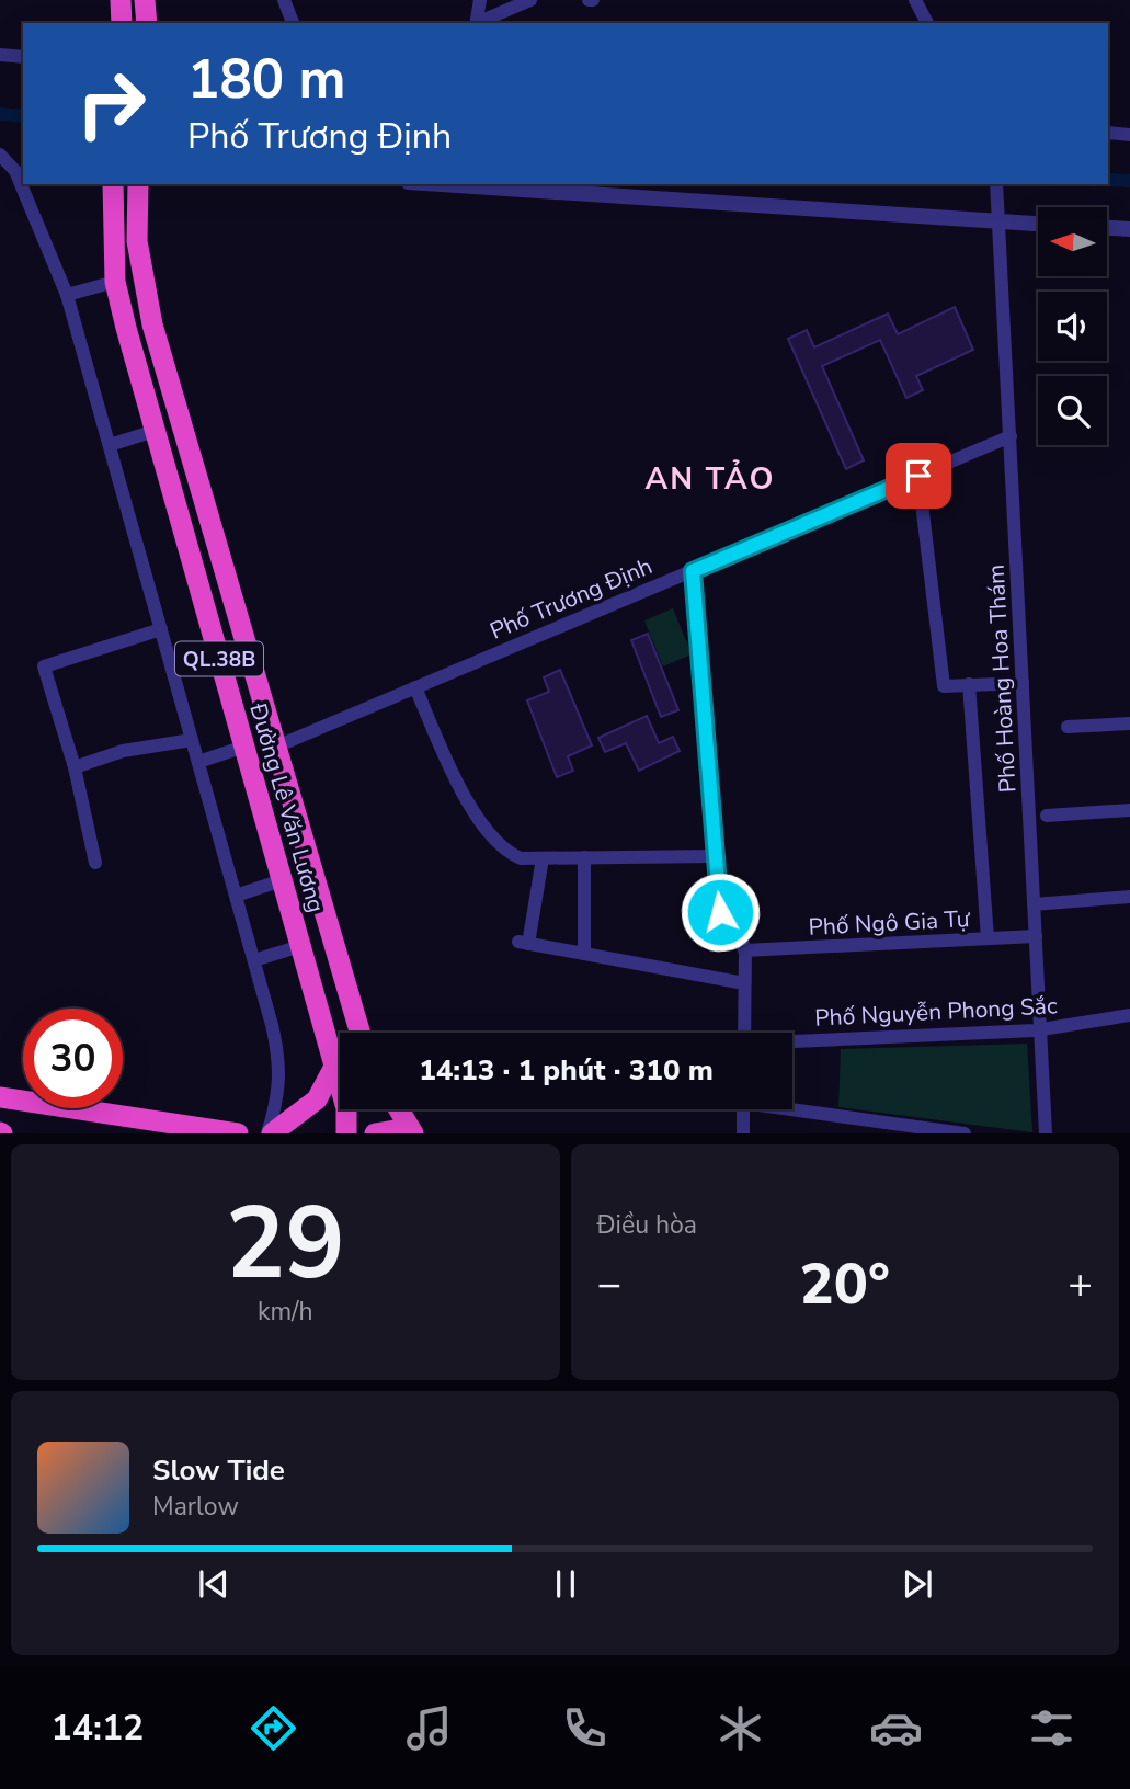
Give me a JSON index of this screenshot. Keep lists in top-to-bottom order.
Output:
{
  "streets": {
    "highway": ["QL.38B", "Đường Lê Văn Lương"],
    "street": [
      "Phố Trương Định",
      "Phố Hoàng Hoa Thám",
      "Phố Ngô Gia Tự",
      "Phố Nguyễn Phong Sắc"
    ]
  },
  "crossings": [
    ["Phố Trương Định", "Phố Hoàng Hoa Thám"],
    ["Phố Trương Định", "Đường Lê Văn Lương"],
    ["Phố Hoàng Hoa Thám", "Phố Ngô Gia Tự"],
    ["Phố Hoàng Hoa Thám", "Phố Nguyễn Phong Sắc"]
  ],
  "districts": ["AN TẢO"],
  "north": "left",
  "page": {
    "turn": ["180 m", "Phố Trương Định"],
    "limit": "30",
    "trip": "14:13 · 1 phút · 310 m",
    "tile": [
      ["29", "km/h"],
      "Điều hòa"
    ],
    "heat": ["−", "20°", "+"],
    "song": ["Slow Tide", "Marlow"],
    "tabs": "14:12"
  }
}
